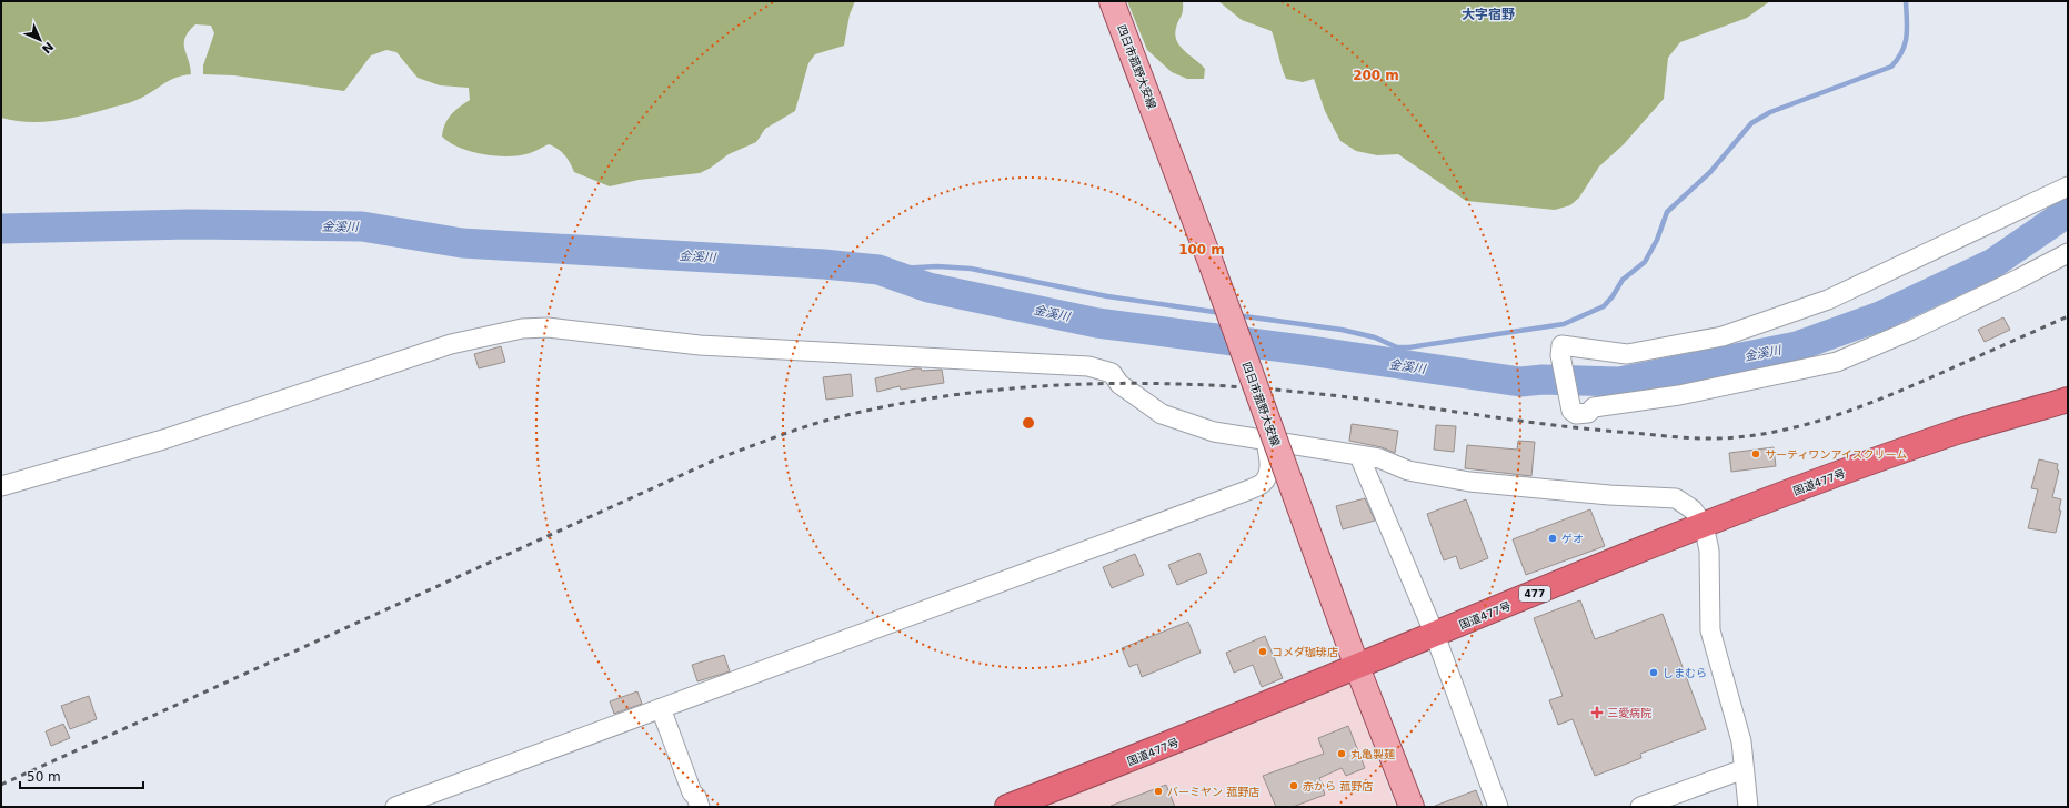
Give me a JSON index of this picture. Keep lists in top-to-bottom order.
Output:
{
  "streets": {
    "highway": ["国道477号", "477"],
    "main road": ["四日市菰野大安線"]
  },
  "crossings": [
    ["四日市菰野大安線", "国道477号"]
  ],
  "districts": ["大字宿野"],
  "water": ["金溪川"],
  "places": {
    "other": [
      "サーティワンアイスクリーム",
      "ゲオ",
      "コメダ珈琲店",
      "しまむら",
      "丸亀製麺",
      "赤から 菰野店",
      "バーミヤン 菰野店"
    ],
    "health": ["三愛病院"]
  },
  "scale_bar": "50 m",
  "north": "bottom right",
  "rings": ["200 m", "100 m"]
}
